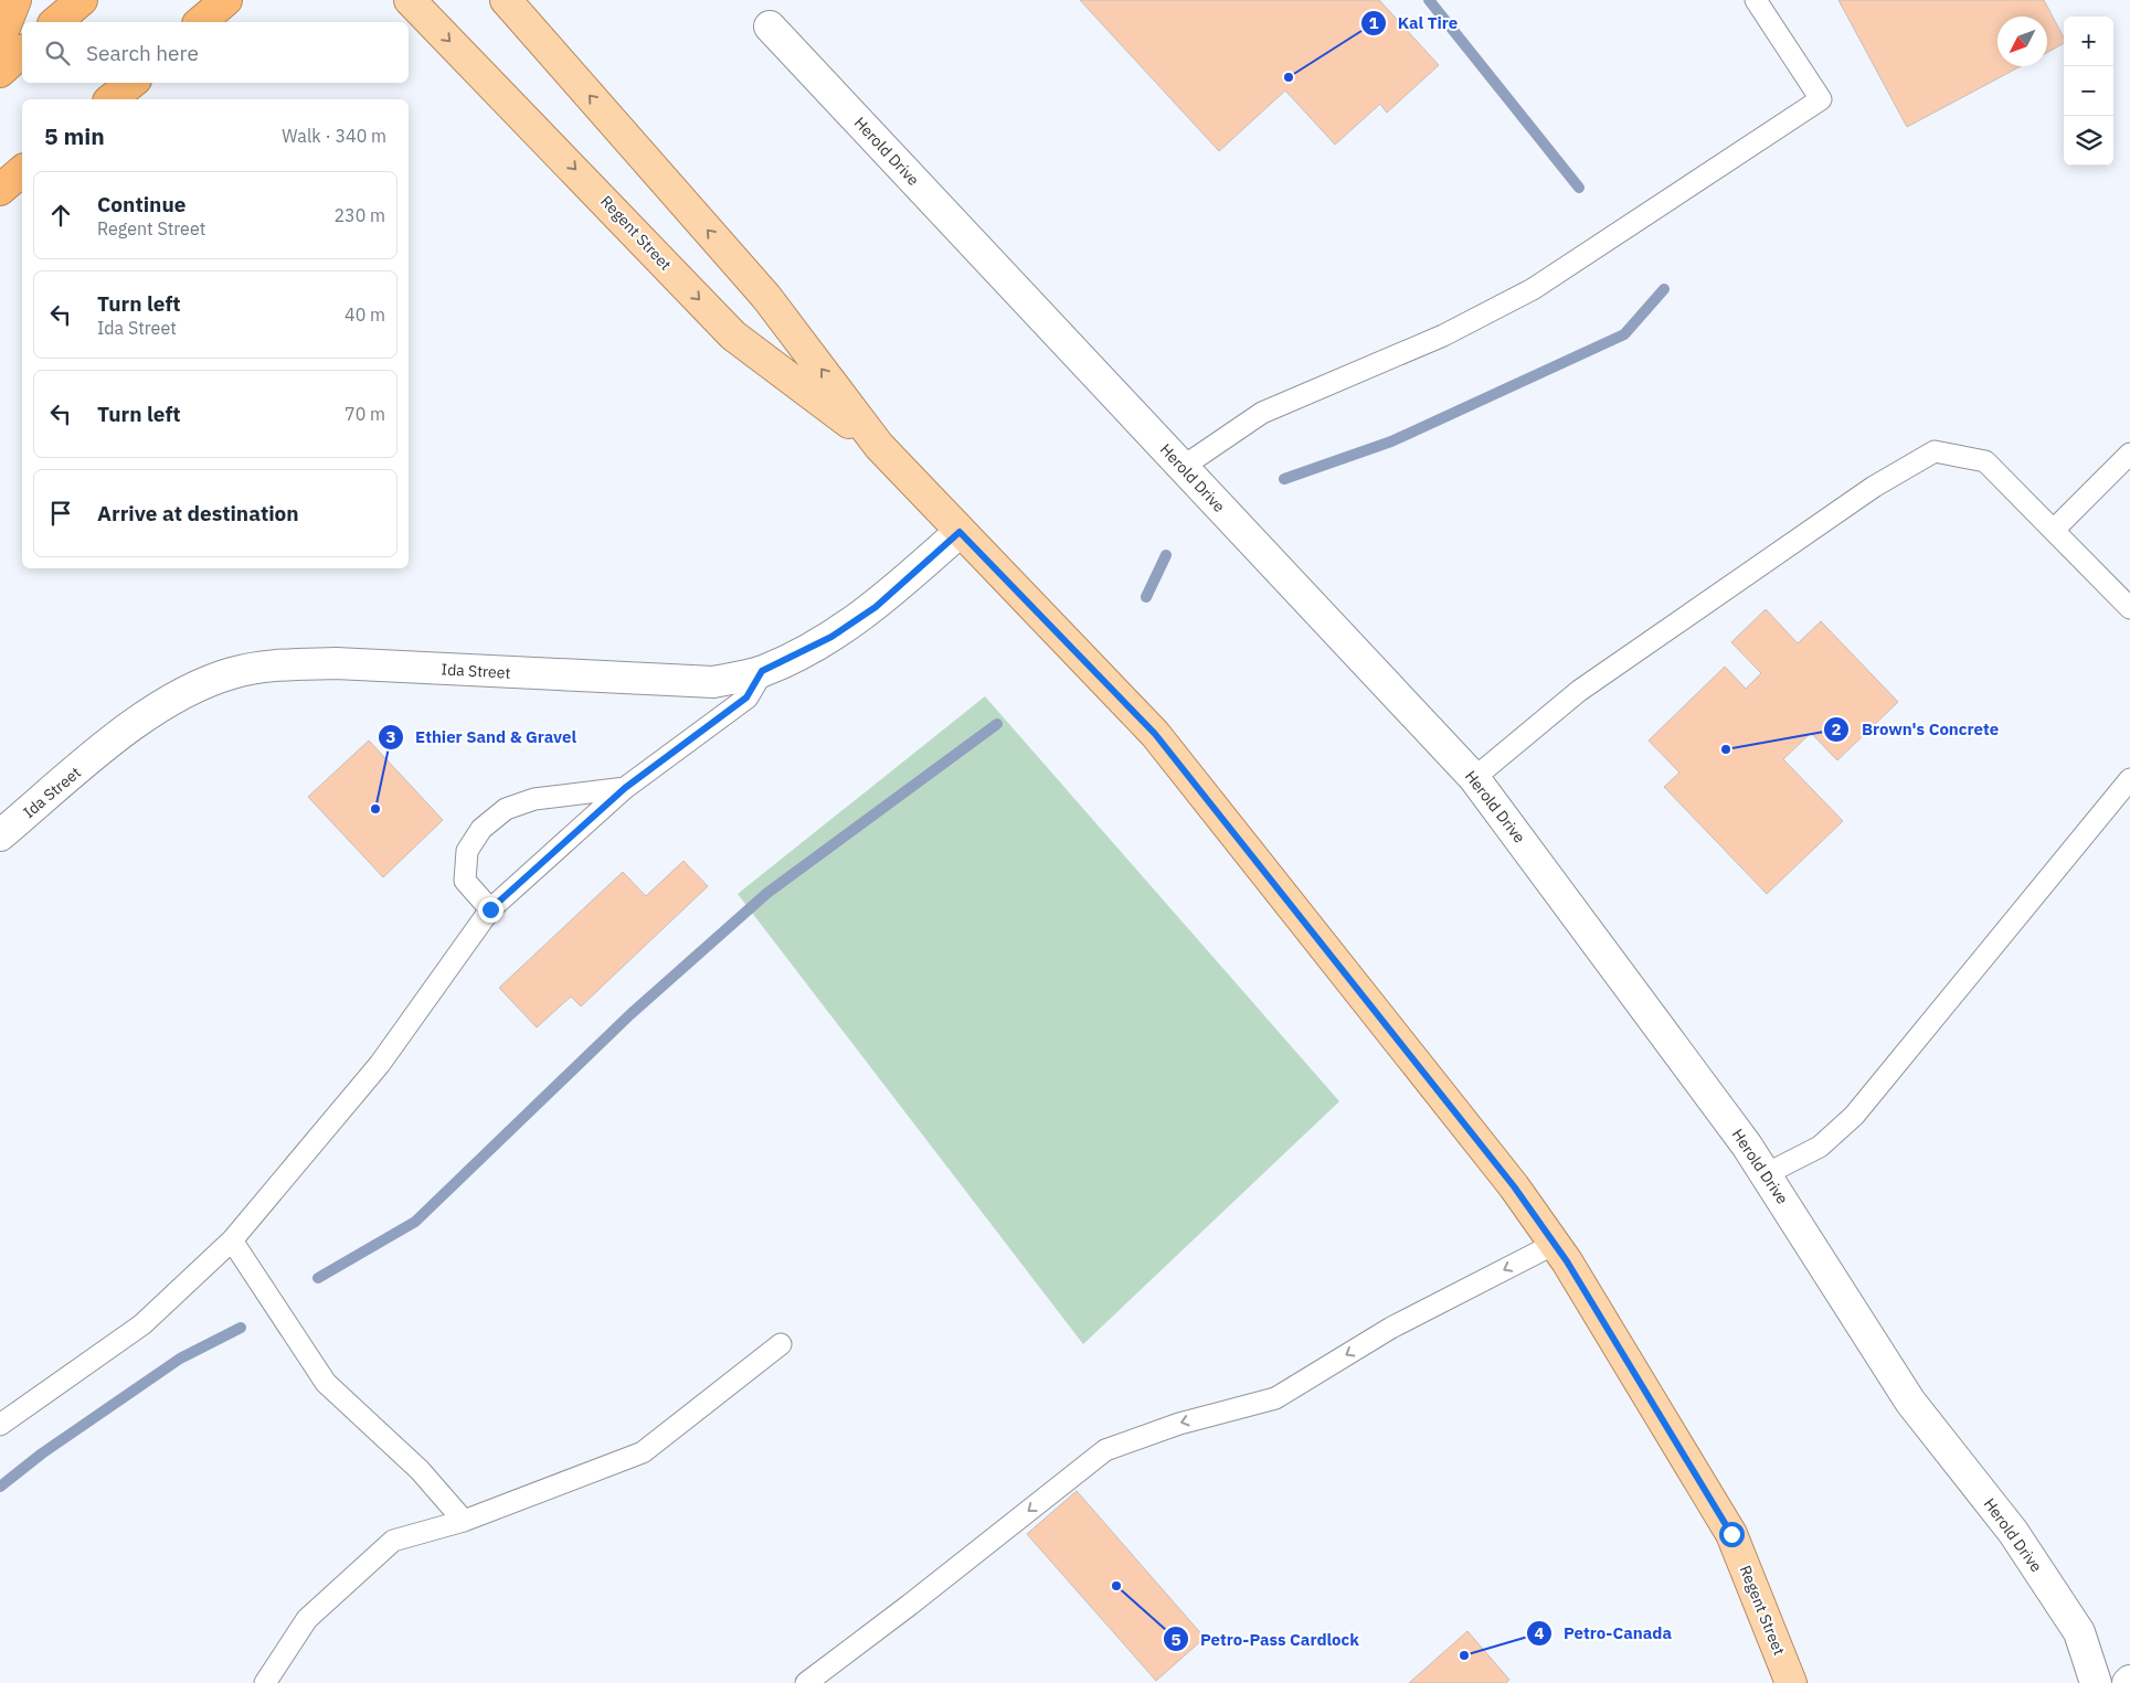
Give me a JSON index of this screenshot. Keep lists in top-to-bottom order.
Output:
{
  "streets": {
    "main road": ["Regent Street"],
    "street": ["Herold Drive", "Ida Street"]
  },
  "crossings": [
    ["Regent Street", "Ida Street"]
  ],
  "places": [
    "Kal Tire",
    "Brown's Concrete",
    "Ethier Sand & Gravel",
    "Petro-Pass Cardlock",
    "Petro-Canada"
  ],
  "north": "bottom left",
  "page": {
    "map_buttons": ["+", "−"],
    "search": "Search here",
    "heading": ["5 min", "Walk · 340 m"],
    "list": [
      ["Continue", "Regent Street", "230 m"],
      ["Turn left", "Ida Street", "40 m"],
      ["Turn left", "70 m"],
      "Arrive at destination"
    ]
  }
}
